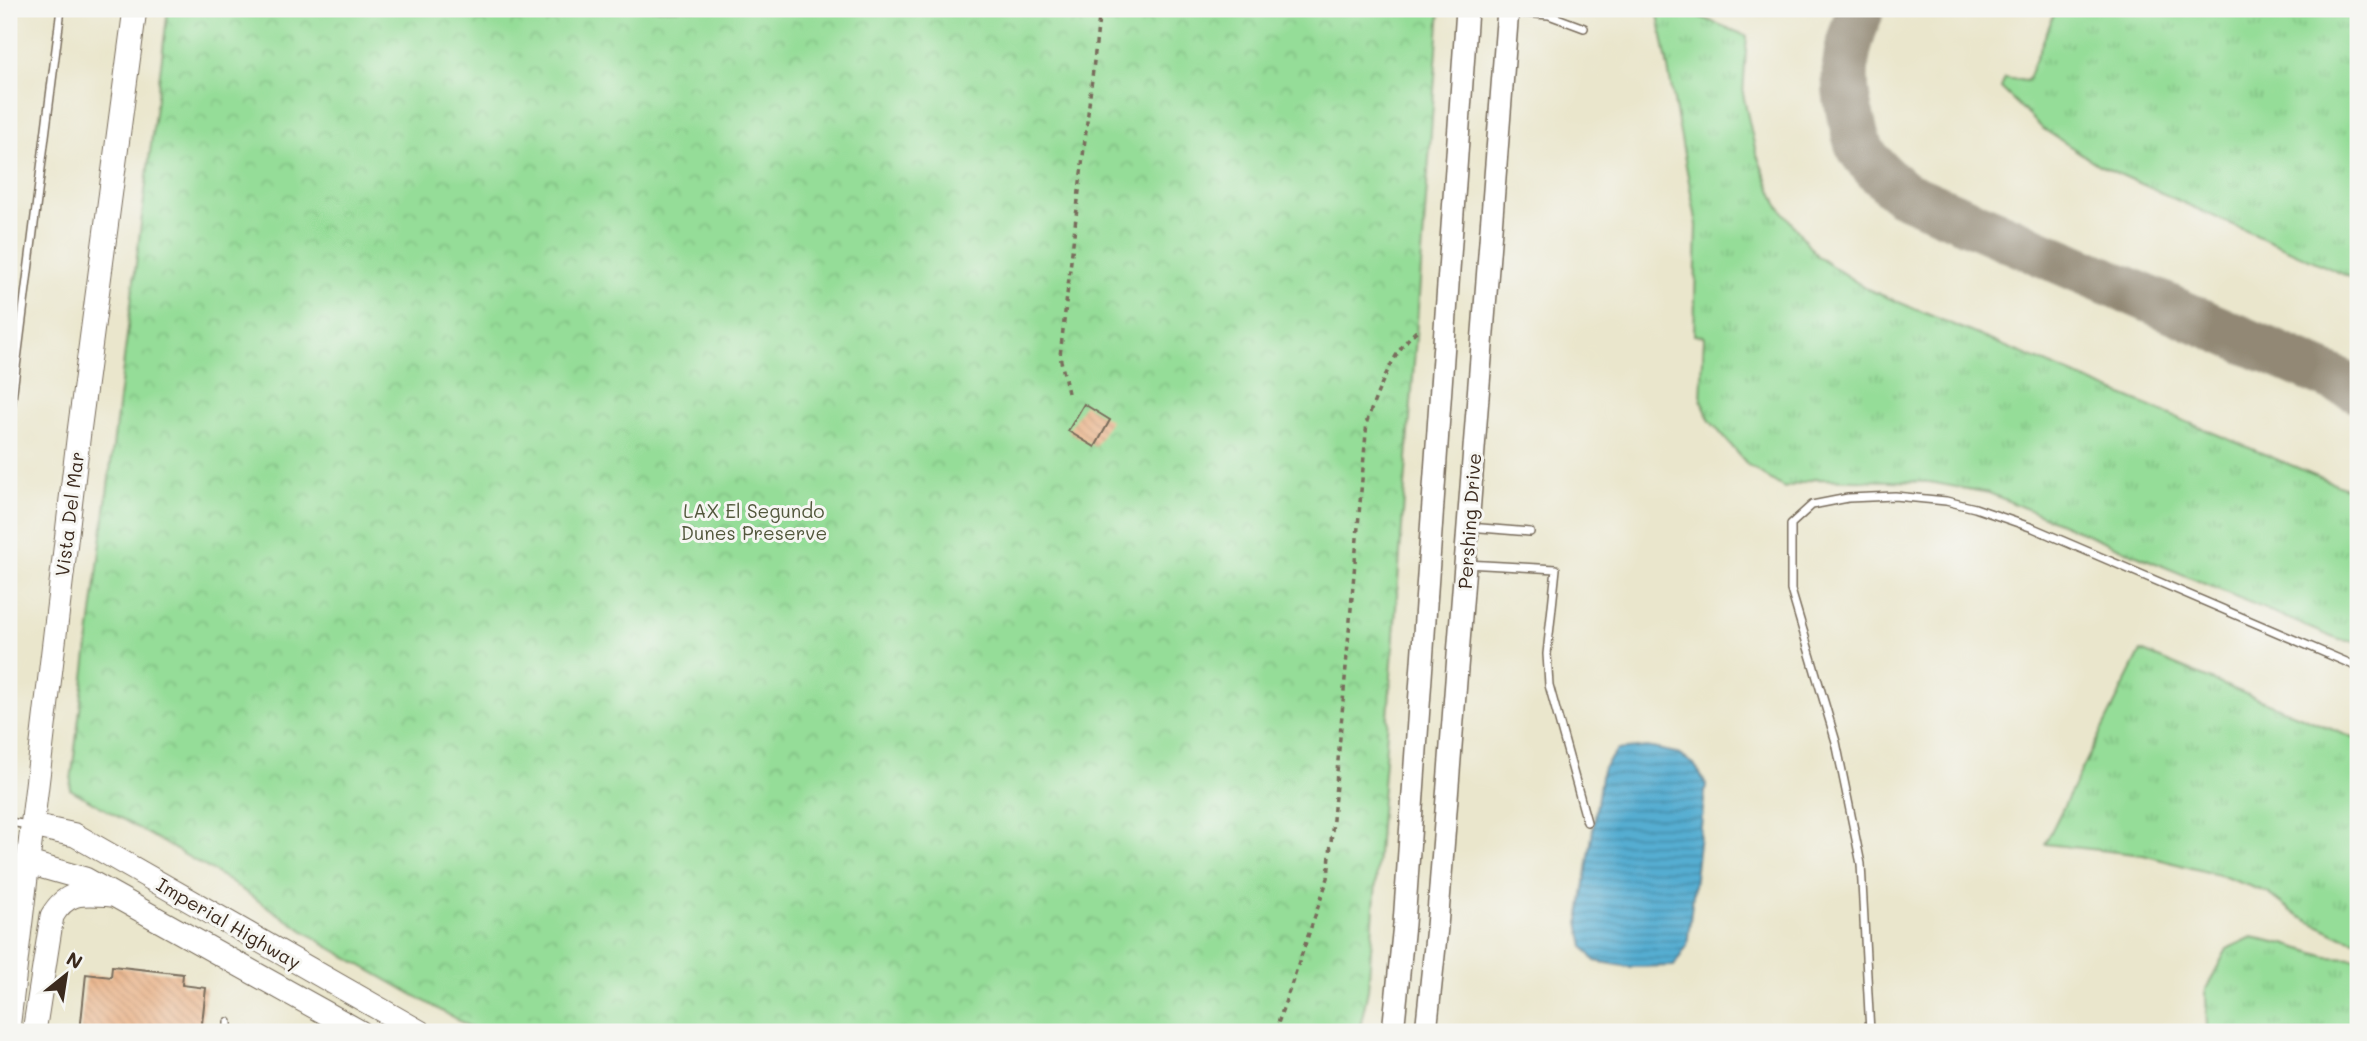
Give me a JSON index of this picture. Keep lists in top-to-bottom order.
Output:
{
  "streets": {
    "main road": ["Vista Del Mar", "Pershing Drive", "Imperial Highway"]
  },
  "crossings": [
    ["Vista Del Mar", "Imperial Highway"]
  ],
  "parks": ["LAX El Segundo Dunes Preserve"],
  "north": "top right"
}
